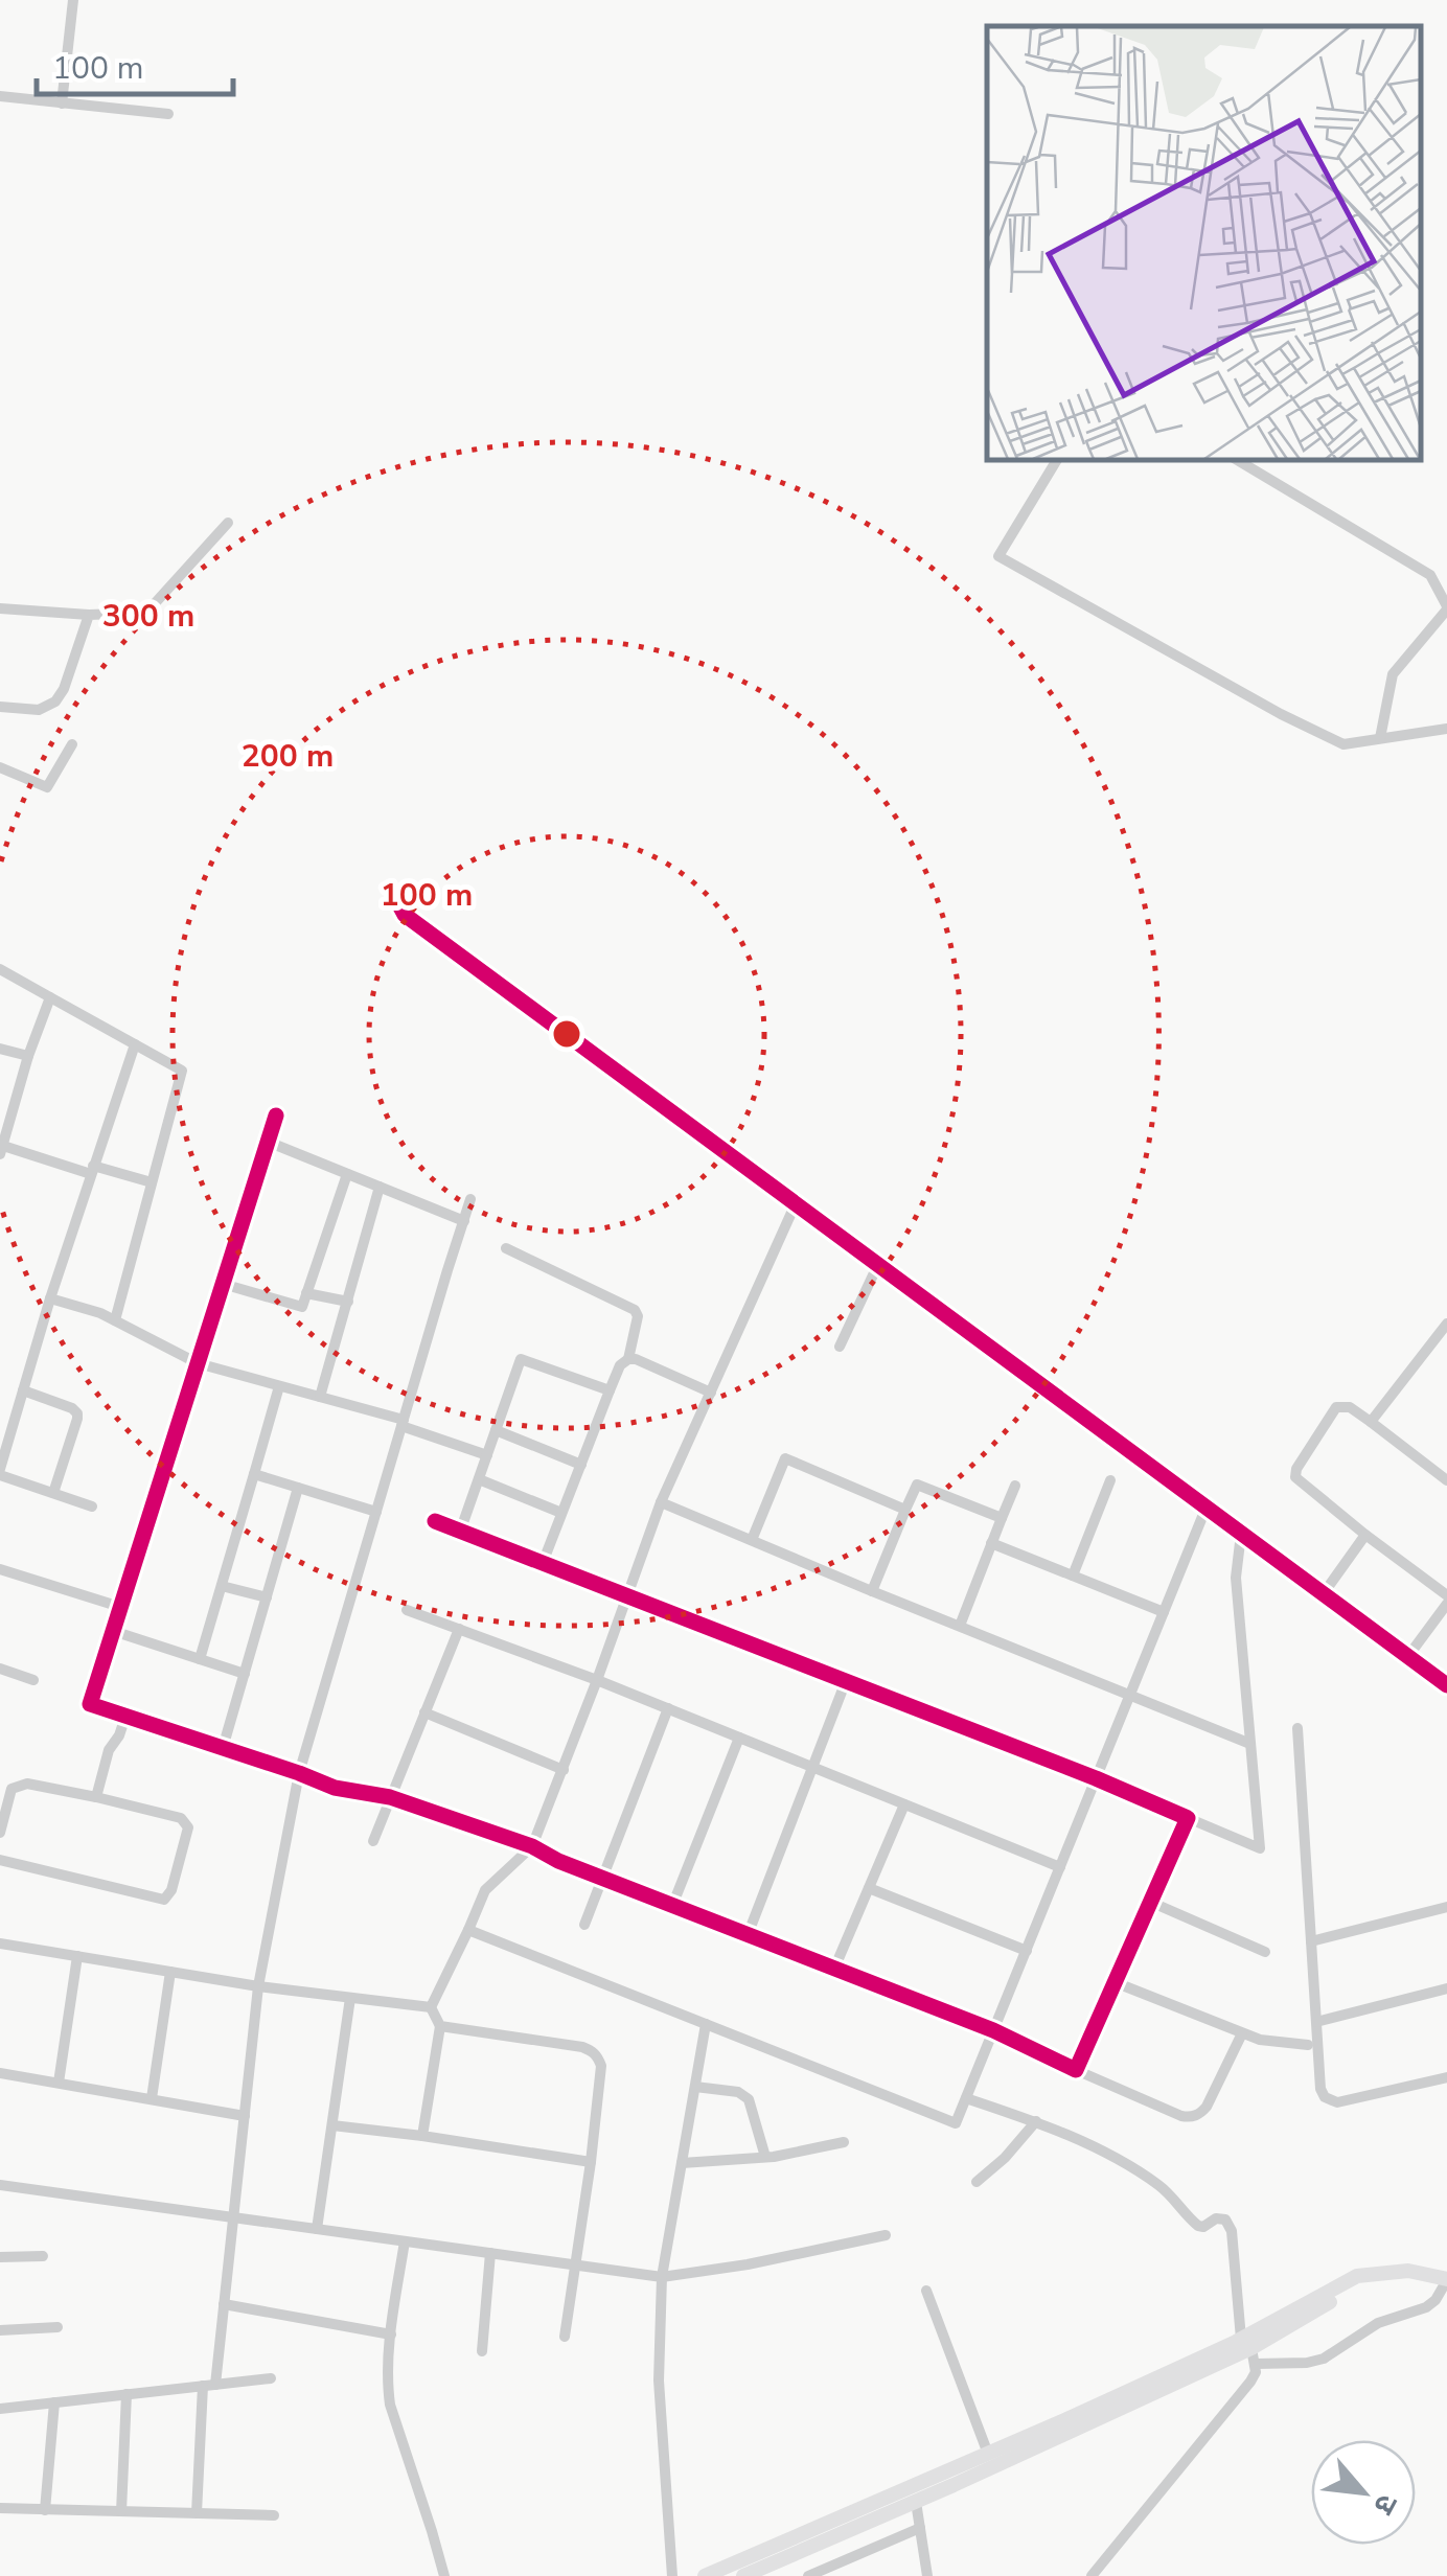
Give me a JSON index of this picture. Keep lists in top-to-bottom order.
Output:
{
  "scale_bar": "100 m",
  "north": "bottom right",
  "rings": ["300 m", "200 m", "100 m"]
}
